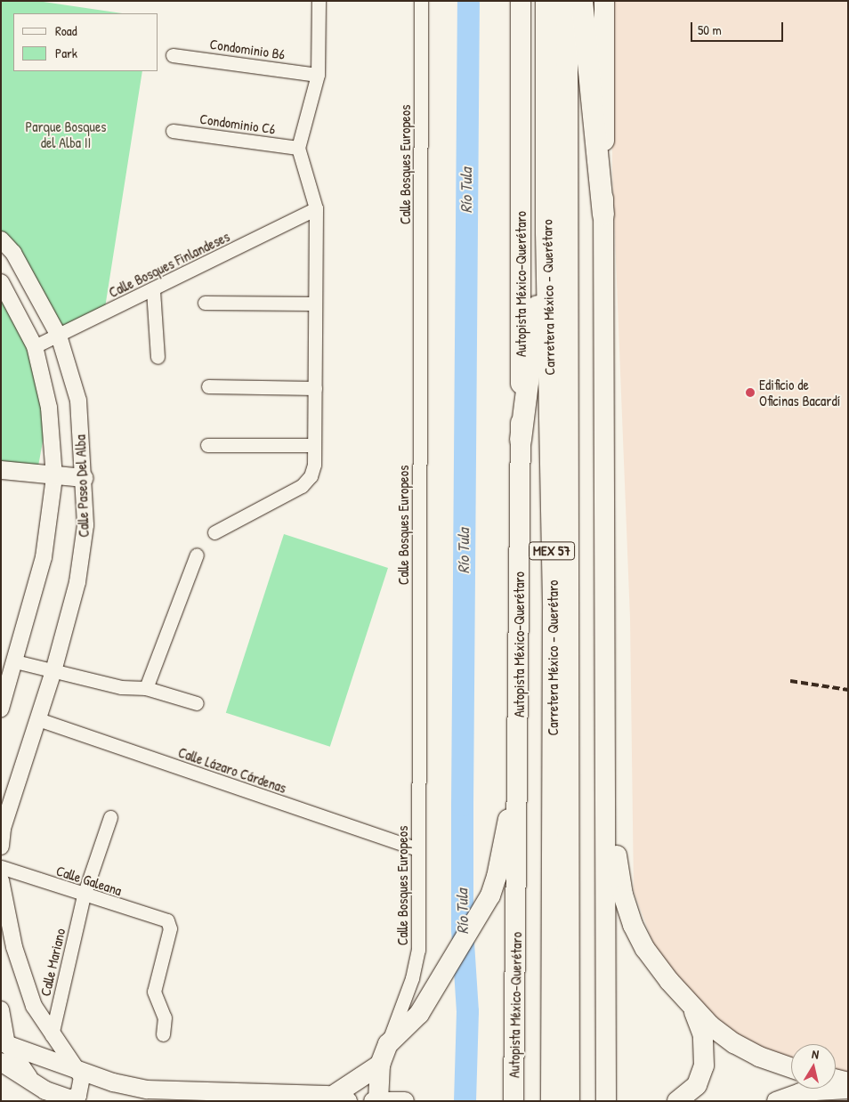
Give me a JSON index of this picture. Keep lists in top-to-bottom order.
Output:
{
  "streets": {
    "highway": ["Carretera México - Querétaro", "MEX 57"],
    "main road": ["Autopista México-Querétaro"],
    "street": [
      "Condominio B6",
      "Condominio C6",
      "Calle Bosques Europeos",
      "Calle Bosques Finlandeses",
      "Calle Paseo Del Alba",
      "Calle Lázaro Cárdenas",
      "Calle Galeana",
      "Calle Mariano"
    ]
  },
  "crossings": [
    ["Calle Bosques Europeos", "Calle Lázaro Cárdenas"],
    ["Calle Bosques Finlandeses", "Calle Paseo Del Alba"],
    ["Calle Paseo Del Alba", "Calle Lázaro Cárdenas"],
    ["Calle Galeana", "Calle Mariano"]
  ],
  "water": ["Río Tula"],
  "parks": ["Parque Bosques del Alba II"],
  "places": ["Edificio de Oficinas Bacardí"],
  "legend": ["Road", "Park"],
  "scale_bar": "50 m",
  "north": "top"
}
